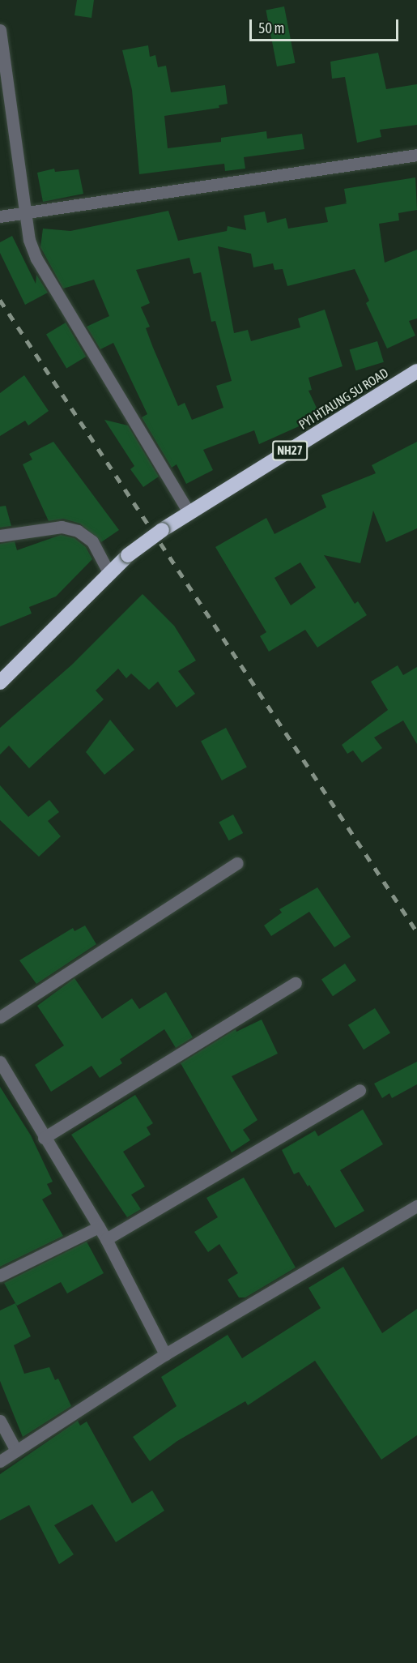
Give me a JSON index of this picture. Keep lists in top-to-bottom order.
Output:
{
  "streets": {
    "highway": ["PYI HTAUNG SU ROAD", "NH27"]
  },
  "crossings": [
    ["PYI HTAUNG SU ROAD", "NH27"]
  ],
  "scale_bar": "50 m"
}
